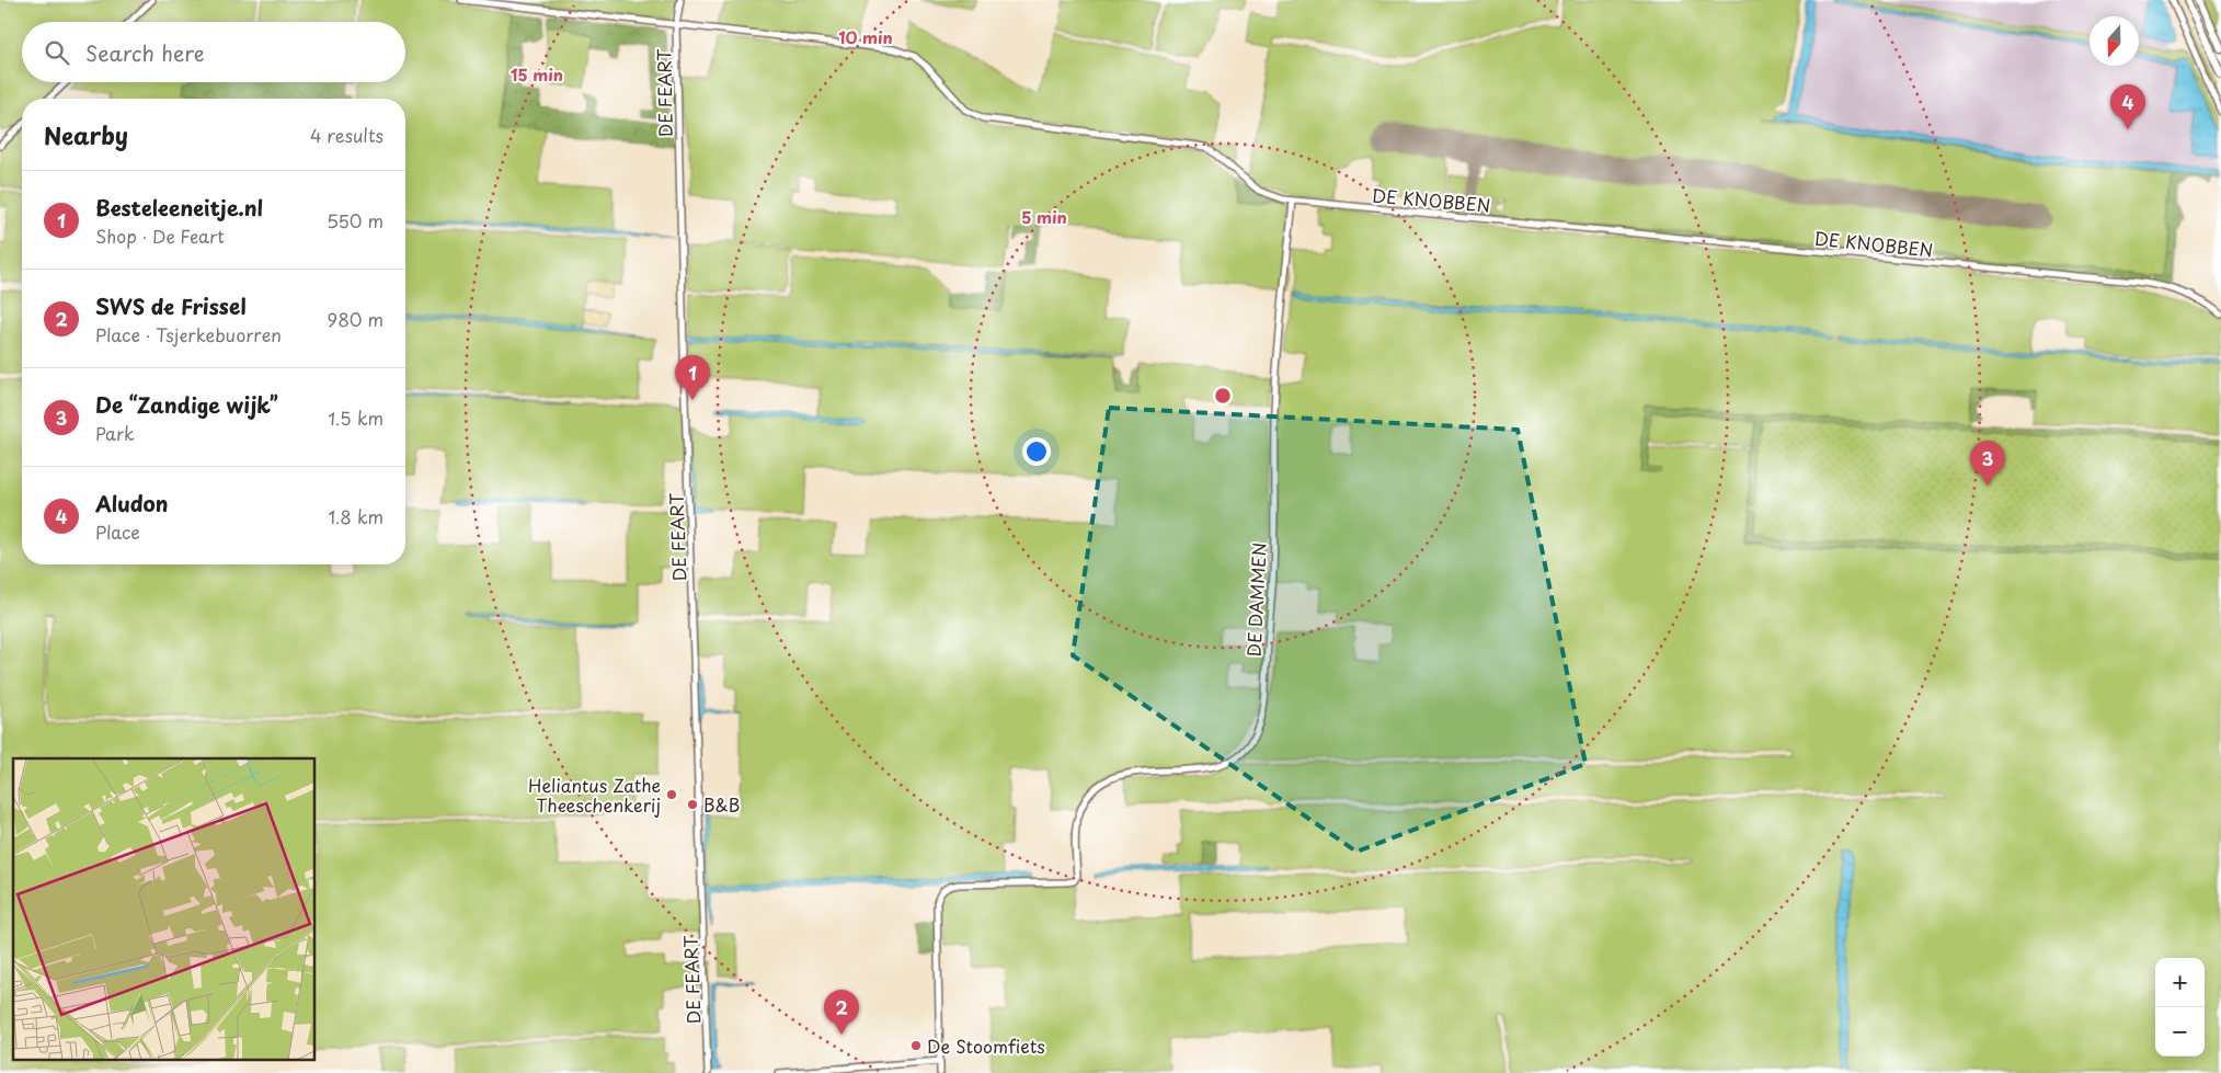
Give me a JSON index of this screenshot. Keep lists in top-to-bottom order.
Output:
{
  "streets": {
    "street": ["DE FEART", "DE KNOBBEN", "DE DAMMEN"]
  },
  "crossings": [
    ["DE FEART", "DE KNOBBEN"],
    ["DE KNOBBEN", "DE DAMMEN"]
  ],
  "places": ["Heliantus Zathe Theeschenkerij", "B&B", "De Stoomfiets"],
  "north": "bottom",
  "page": {
    "search": "Search here",
    "pins": [
      "4",
      "1",
      "3",
      "2"
    ],
    "heading": ["Nearby", "4 results"],
    "list": [
      {
        "mark": "1",
        "name": "Besteleeneitje.nl",
        "note": "Shop · De Feart",
        "value": "550 m"
      },
      {
        "mark": "2",
        "name": "SWS de Frissel",
        "note": "Place · Tsjerkebuorren",
        "value": "980 m"
      },
      {
        "mark": "3",
        "name": "De “Zandige wijk”",
        "note": "Park",
        "value": "1.5 km"
      },
      {
        "mark": "4",
        "name": "Aludon",
        "note": "Place",
        "value": "1.8 km"
      }
    ],
    "map_buttons": ["+", "−"]
  },
  "rings": ["10 min", "15 min", "5 min"]
}
